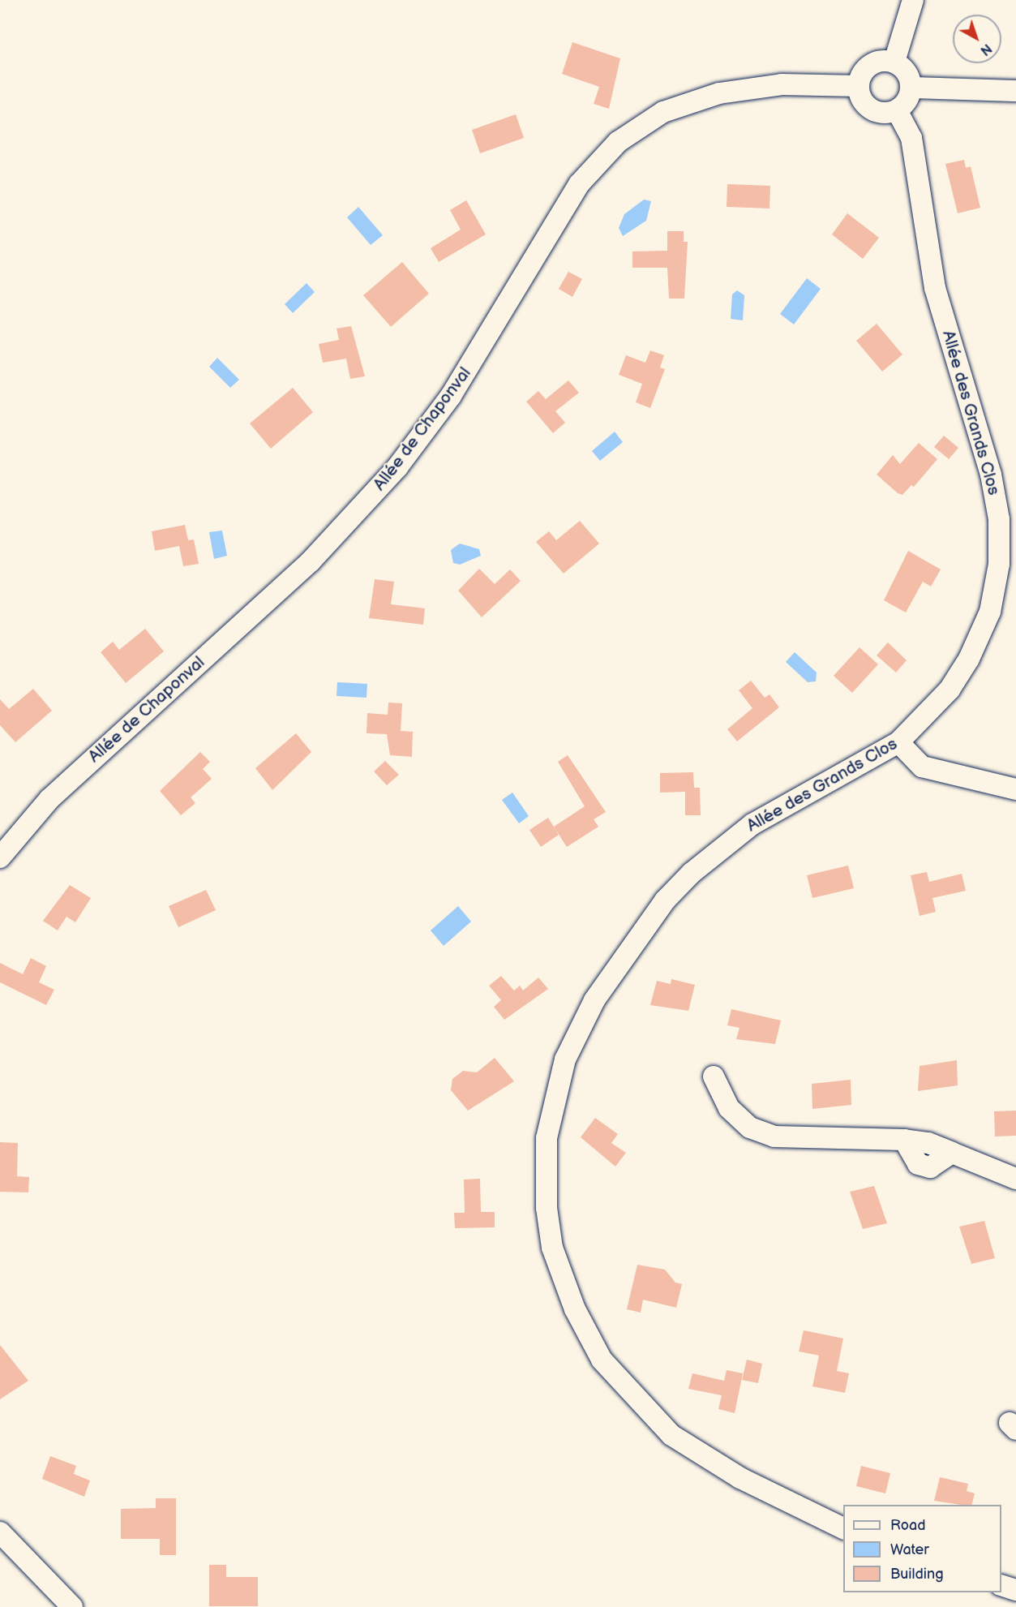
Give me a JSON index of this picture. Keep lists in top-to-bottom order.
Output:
{
  "streets": {
    "street": ["Allée des Grands Clos", "Allée de Chaponval"]
  },
  "crossings": [
    ["Allée des Grands Clos", "Allée de Chaponval"]
  ],
  "legend": ["Road", "Water", "Building"],
  "north": "bottom right"
}
